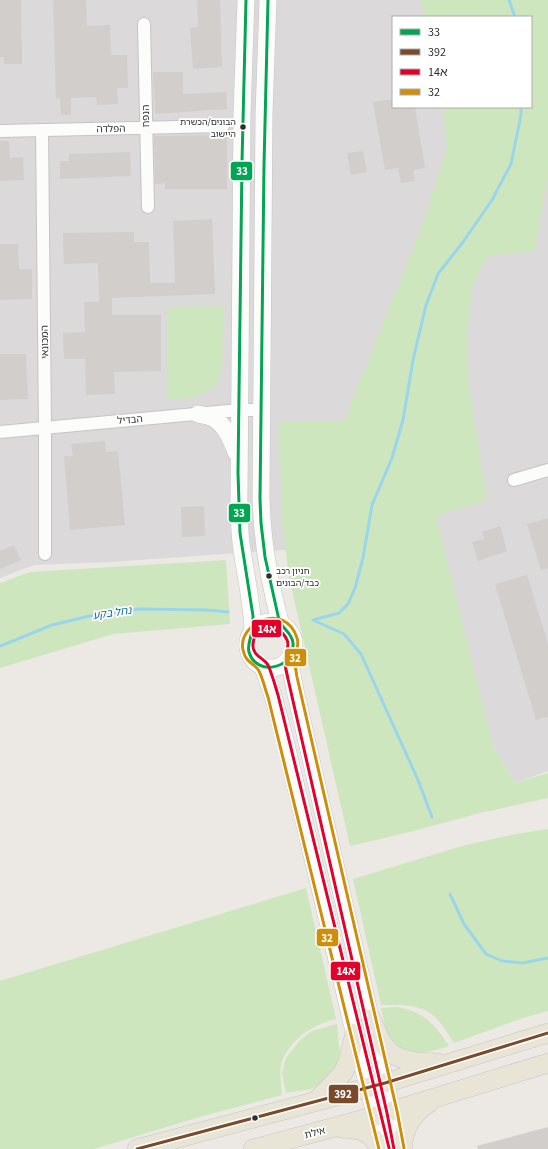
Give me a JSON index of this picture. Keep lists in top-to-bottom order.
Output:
{
  "streets": {
    "main road": ["אילת"],
    "street": [
      "הנפח",
      "הפלדה",
      "המכונאי",
      "הבדיל"
    ]
  },
  "crossings": [
    ["הנפח", "הפלדה"],
    ["הפלדה", "המכונאי"],
    ["המכונאי", "הבדיל"]
  ],
  "water": ["נחל בקע"],
  "places": ["הבונים/הכשרת היישוב", "חניון רכב כבד/הבונים"],
  "lines": [
    "transit line 33",
    "transit line 32",
    "transit line 14א",
    "transit line 392"
  ],
  "legend": [
    "33",
    "392",
    "14א",
    "32"
  ]
}
